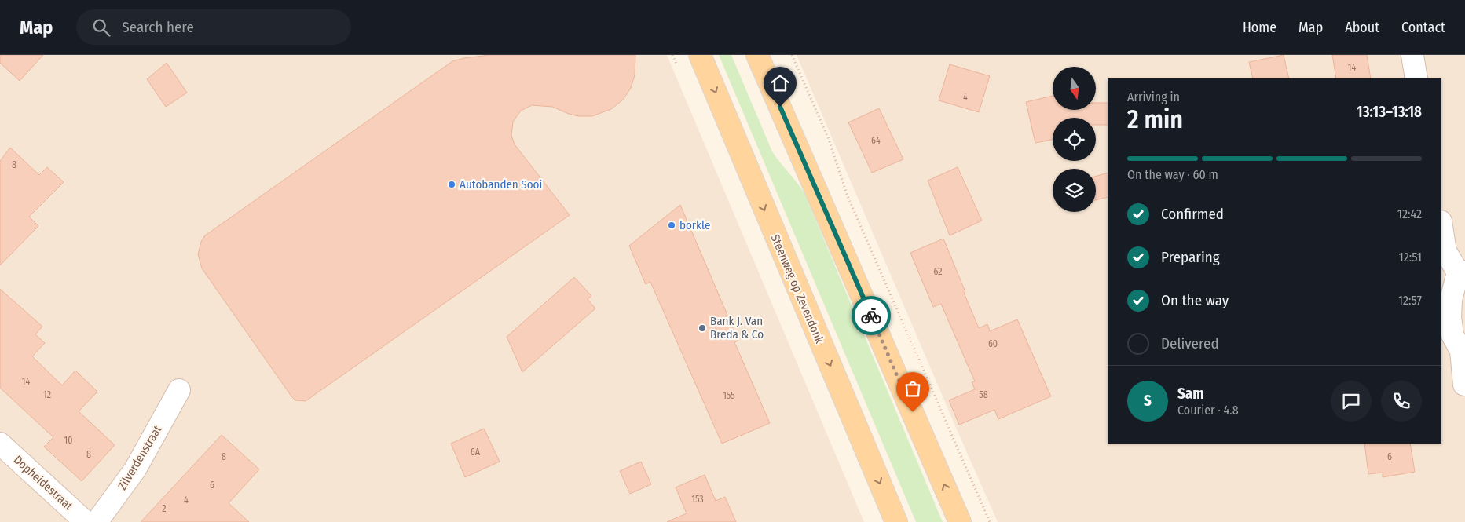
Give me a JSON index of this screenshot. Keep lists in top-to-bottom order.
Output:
{
  "streets": {
    "main road": ["Steenweg op Zevendonk"],
    "street": ["Zilverdenstraat", "Dopheidestraat"]
  },
  "places": ["Autobanden Sooi", "borkle", "Bank J. Van Breda & Co"],
  "house_numbers": [
    "14",
    "4",
    "64",
    "8",
    "62",
    "60",
    "14",
    "12",
    "58",
    "155",
    "10",
    "6A",
    "8",
    "8",
    "6",
    "6",
    "153",
    "4",
    "2"
  ],
  "north": "bottom",
  "page": {
    "header": "Map",
    "search": "Search here",
    "nav": [
      "Home",
      "Map",
      "About",
      "Contact"
    ],
    "heading": ["2 min", "Arriving in", "13:13–13:18"],
    "panel": ["Sam", "Courier · 4.8"],
    "bar": "On the way · 60 m",
    "list": [
      ["Confirmed", "12:42"],
      ["Preparing", "12:51"],
      ["On the way", "12:57"],
      "Delivered"
    ],
    "round": "S"
  }
}
